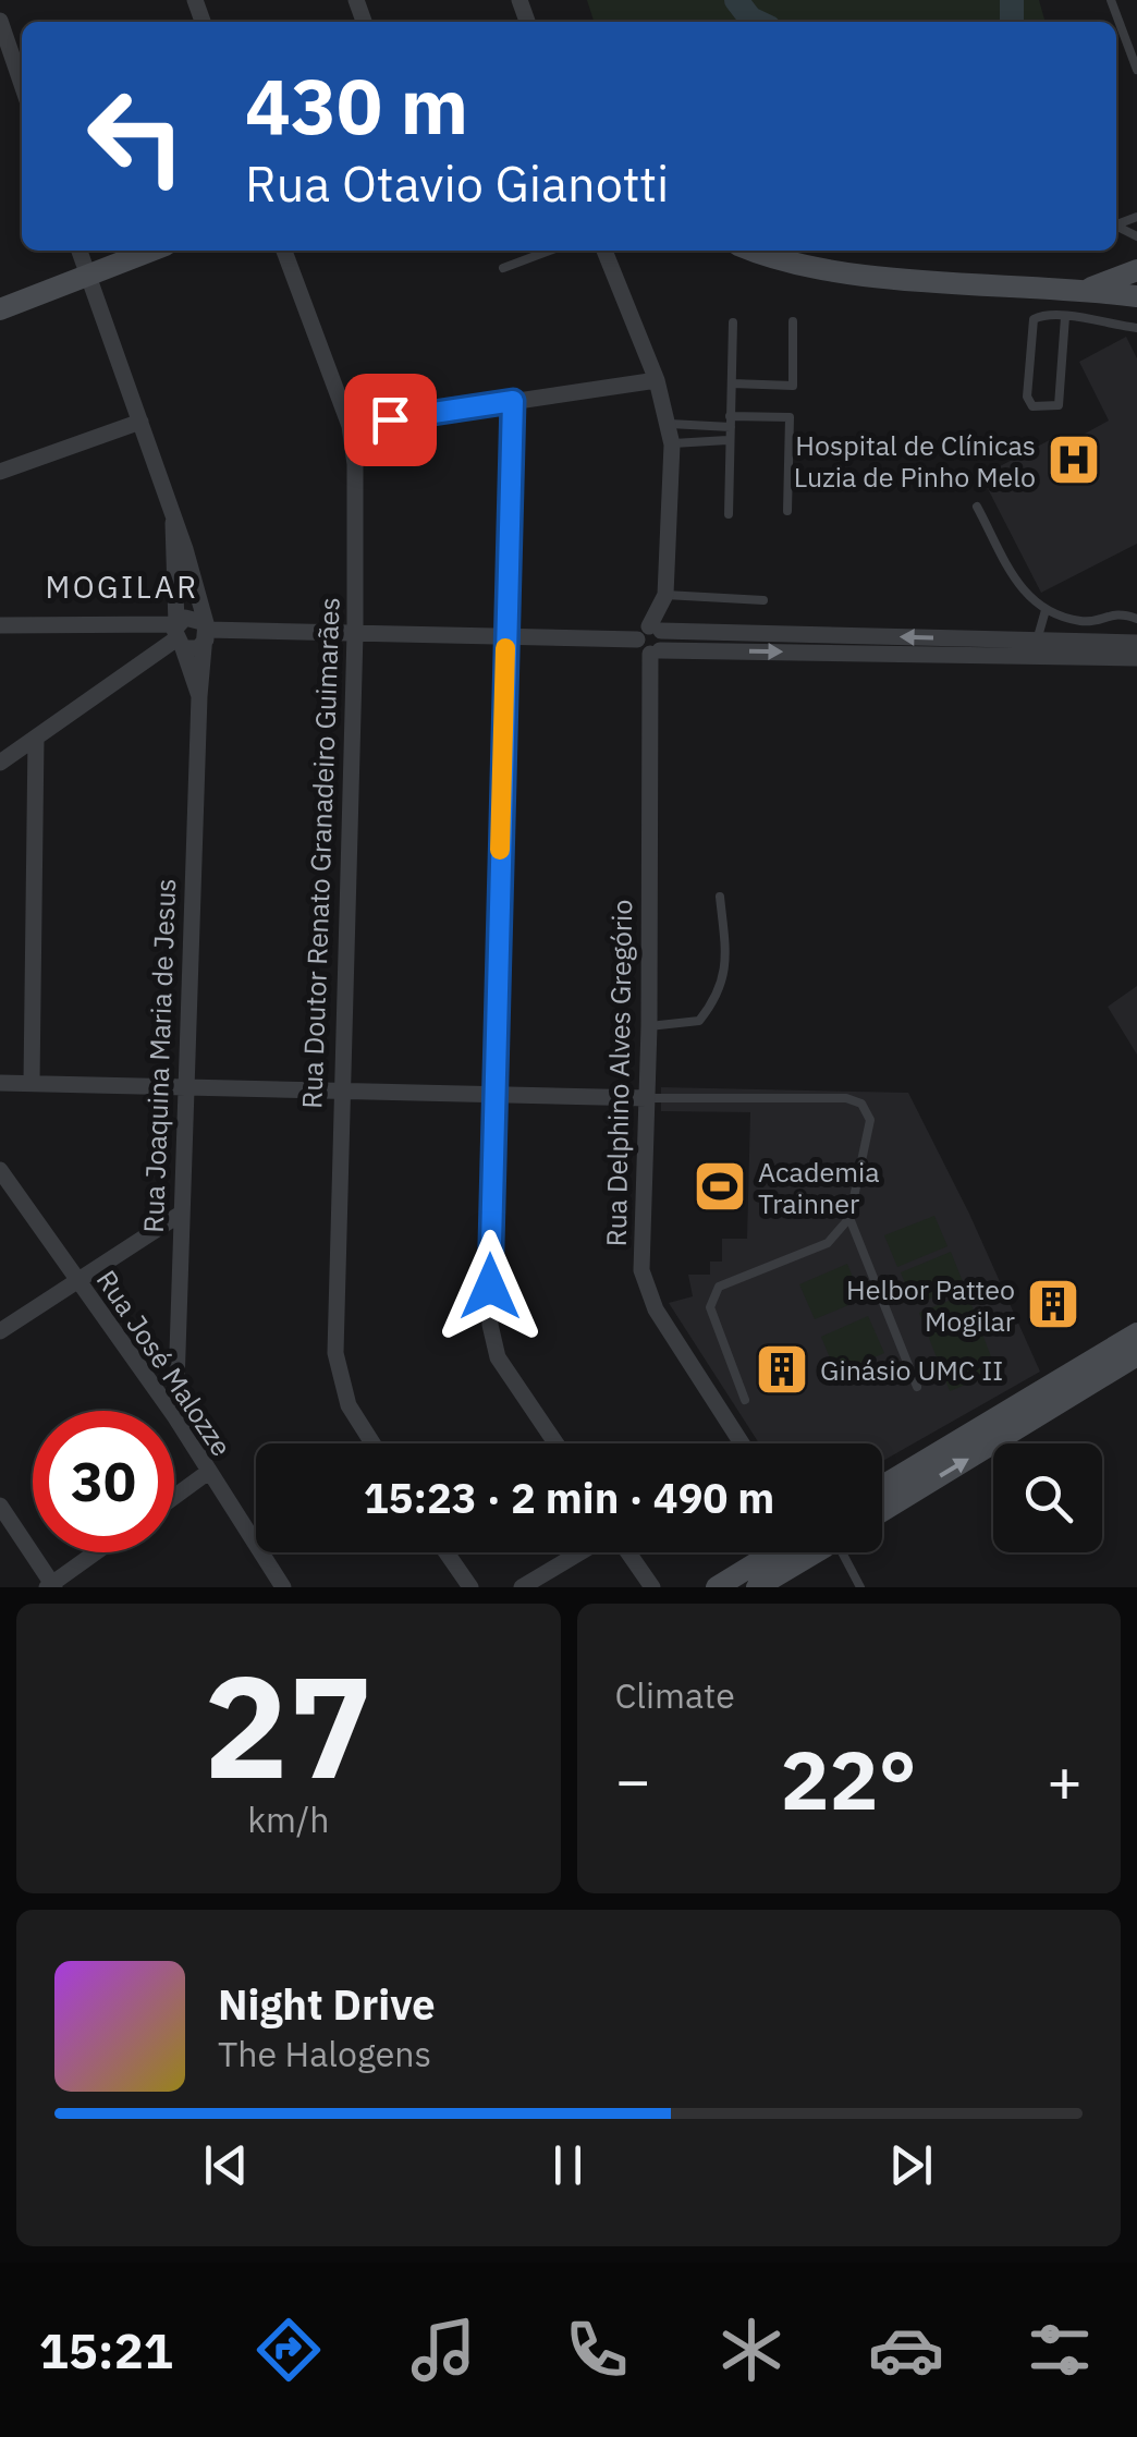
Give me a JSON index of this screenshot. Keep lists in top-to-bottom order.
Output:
{
  "streets": {
    "street": [
      "Rua Doutor Renato Granadeiro Guimarães",
      "Rua Joaquina Maria de Jesus",
      "Rua Delphino Alves Gregório",
      "Rua José Malozze"
    ]
  },
  "crossings": [
    ["Rua Joaquina Maria de Jesus", "Rua José Malozze"]
  ],
  "districts": ["MOGILAR"],
  "places": {
    "hospital": ["Hospital de Clínicas Luzia de Pinho Melo"],
    "sports": ["Academia Trainner"],
    "building": ["Helbor Patteo Mogilar", "Ginásio UMC II"]
  },
  "page": {
    "turn": ["430 m", "Rua Otavio Gianotti"],
    "limit": "30",
    "trip": "15:23 · 2 min · 490 m",
    "tile": [
      ["27", "km/h"],
      "Climate"
    ],
    "heat": ["−", "22°", "+"],
    "song": ["Night Drive", "The Halogens"],
    "tabs": "15:21"
  }
}
